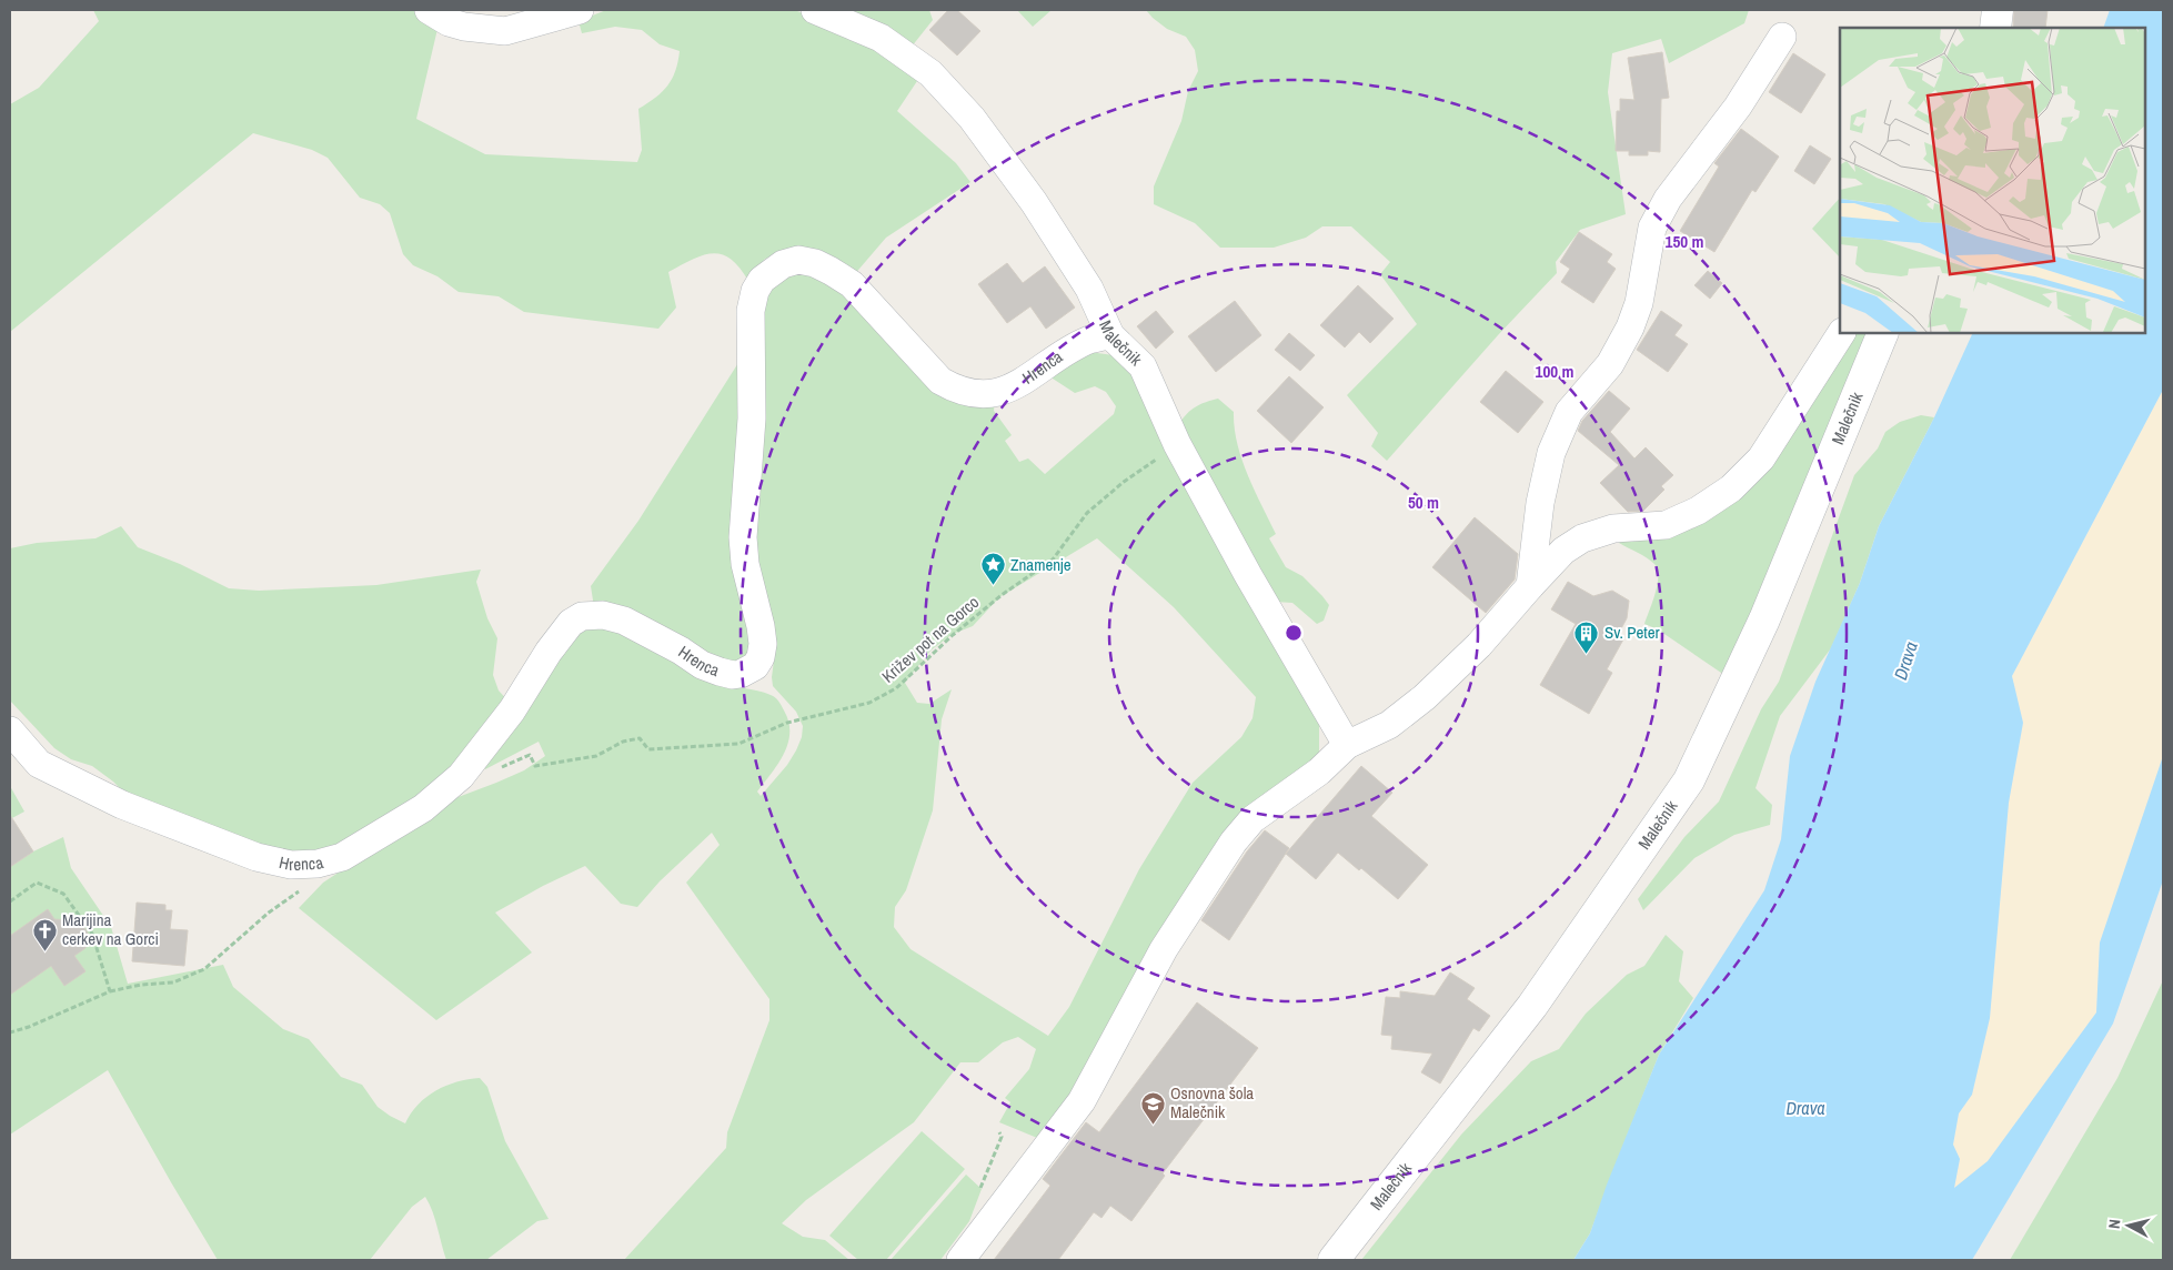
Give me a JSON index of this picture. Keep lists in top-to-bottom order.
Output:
{
  "streets": {
    "street": ["Malečnik", "Hrenca"],
    "path": ["Križev pot na Gorco"]
  },
  "crossings": [
    ["Malečnik", "Hrenca"],
    ["Malečnik", "Križev pot na Gorco"]
  ],
  "water": ["Drava"],
  "places": {
    "place": ["Znamenje"],
    "building": ["Sv. Peter"],
    "church": ["Marijina cerkev na Gorci"],
    "school or university": ["Osnovna šola Malečnik"]
  },
  "north": "left",
  "rings": ["150 m", "100 m", "50 m"]
}
